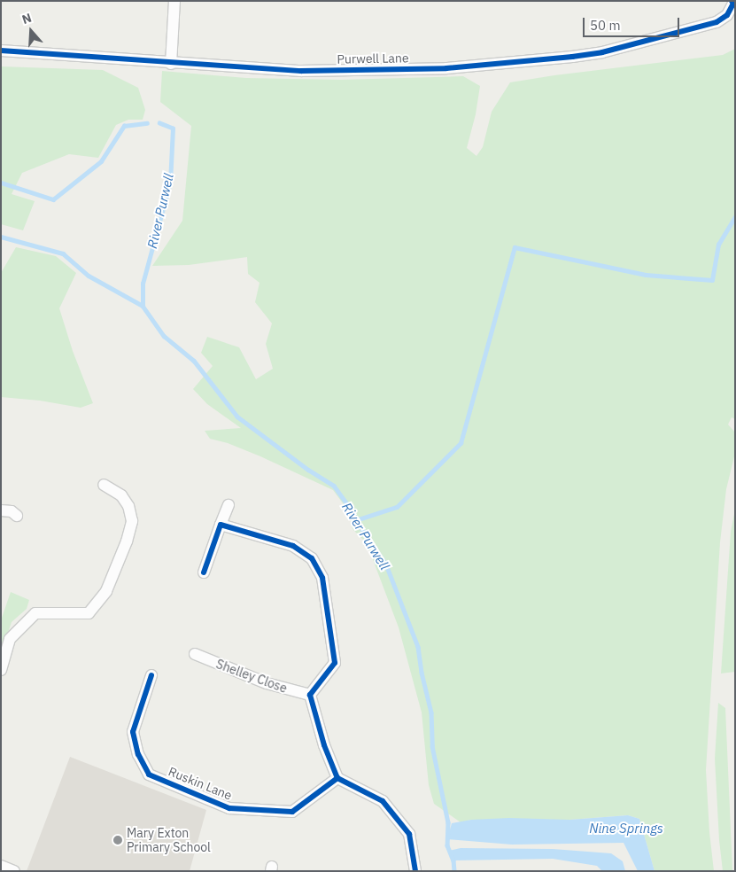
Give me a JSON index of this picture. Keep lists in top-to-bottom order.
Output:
{
  "streets": {
    "street": ["Purwell Lane", "Shelley Close", "Ruskin Lane"]
  },
  "water": ["River Purwell", "Nine Springs"],
  "places": ["Mary Exton Primary School"],
  "scale_bar": "50 m",
  "north": "top"
}
